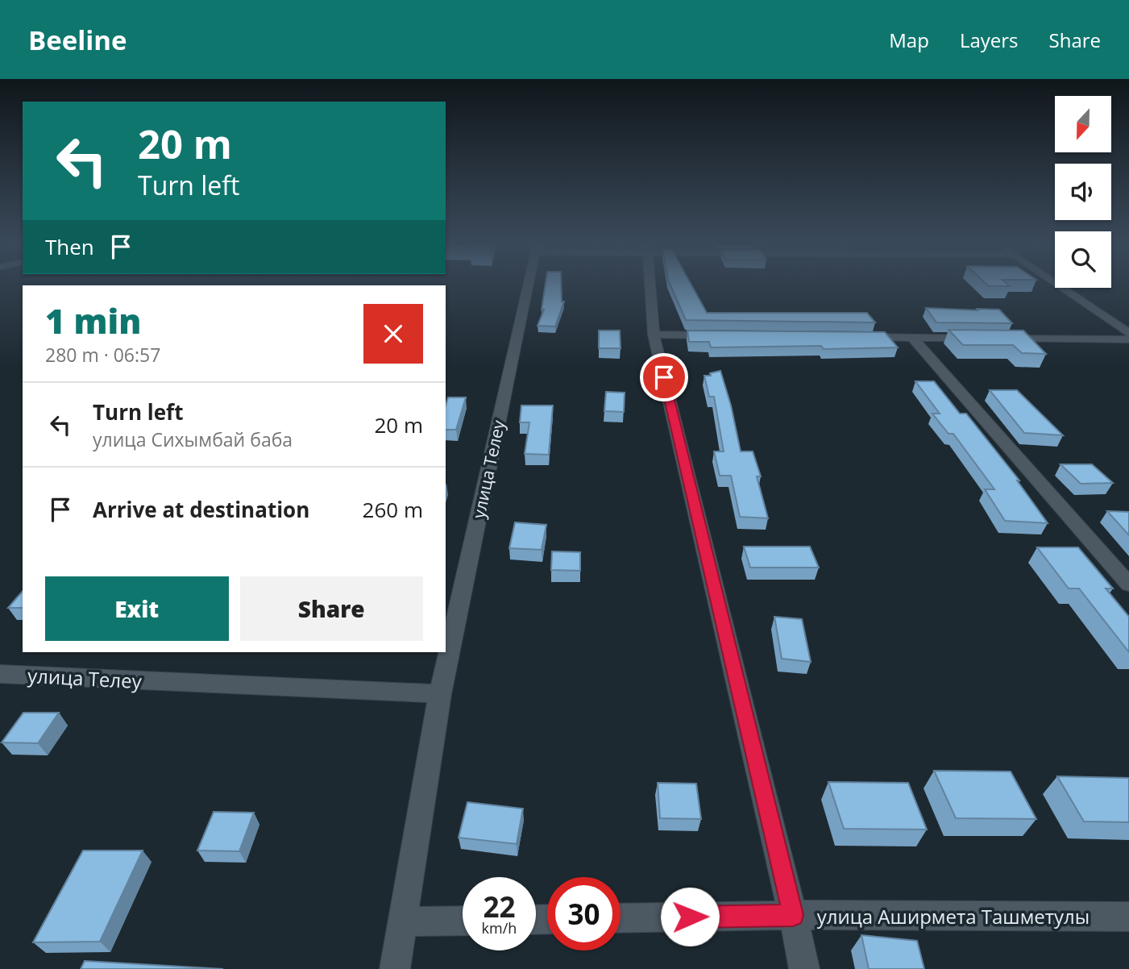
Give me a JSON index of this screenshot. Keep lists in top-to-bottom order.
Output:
{
  "streets": {
    "street": ["улица Телеу", "улица Аширмета Ташметулы"]
  },
  "north": "bottom",
  "page": {
    "header": "Beeline",
    "nav": ["Map", "Layers", "Share"],
    "turn": ["20 m", "Turn left"],
    "then": "Then",
    "heading": ["1 min", "280 m · 06:57"],
    "list": [
      {
        "name": "Turn left",
        "note": "улица Сихымбай баба",
        "value": "20 m"
      },
      {
        "name": "Arrive at destination",
        "value": "260 m"
      }
    ],
    "buttons": ["Exit", "Share"],
    "speed": "22 km/h",
    "limit": "30"
  }
}
